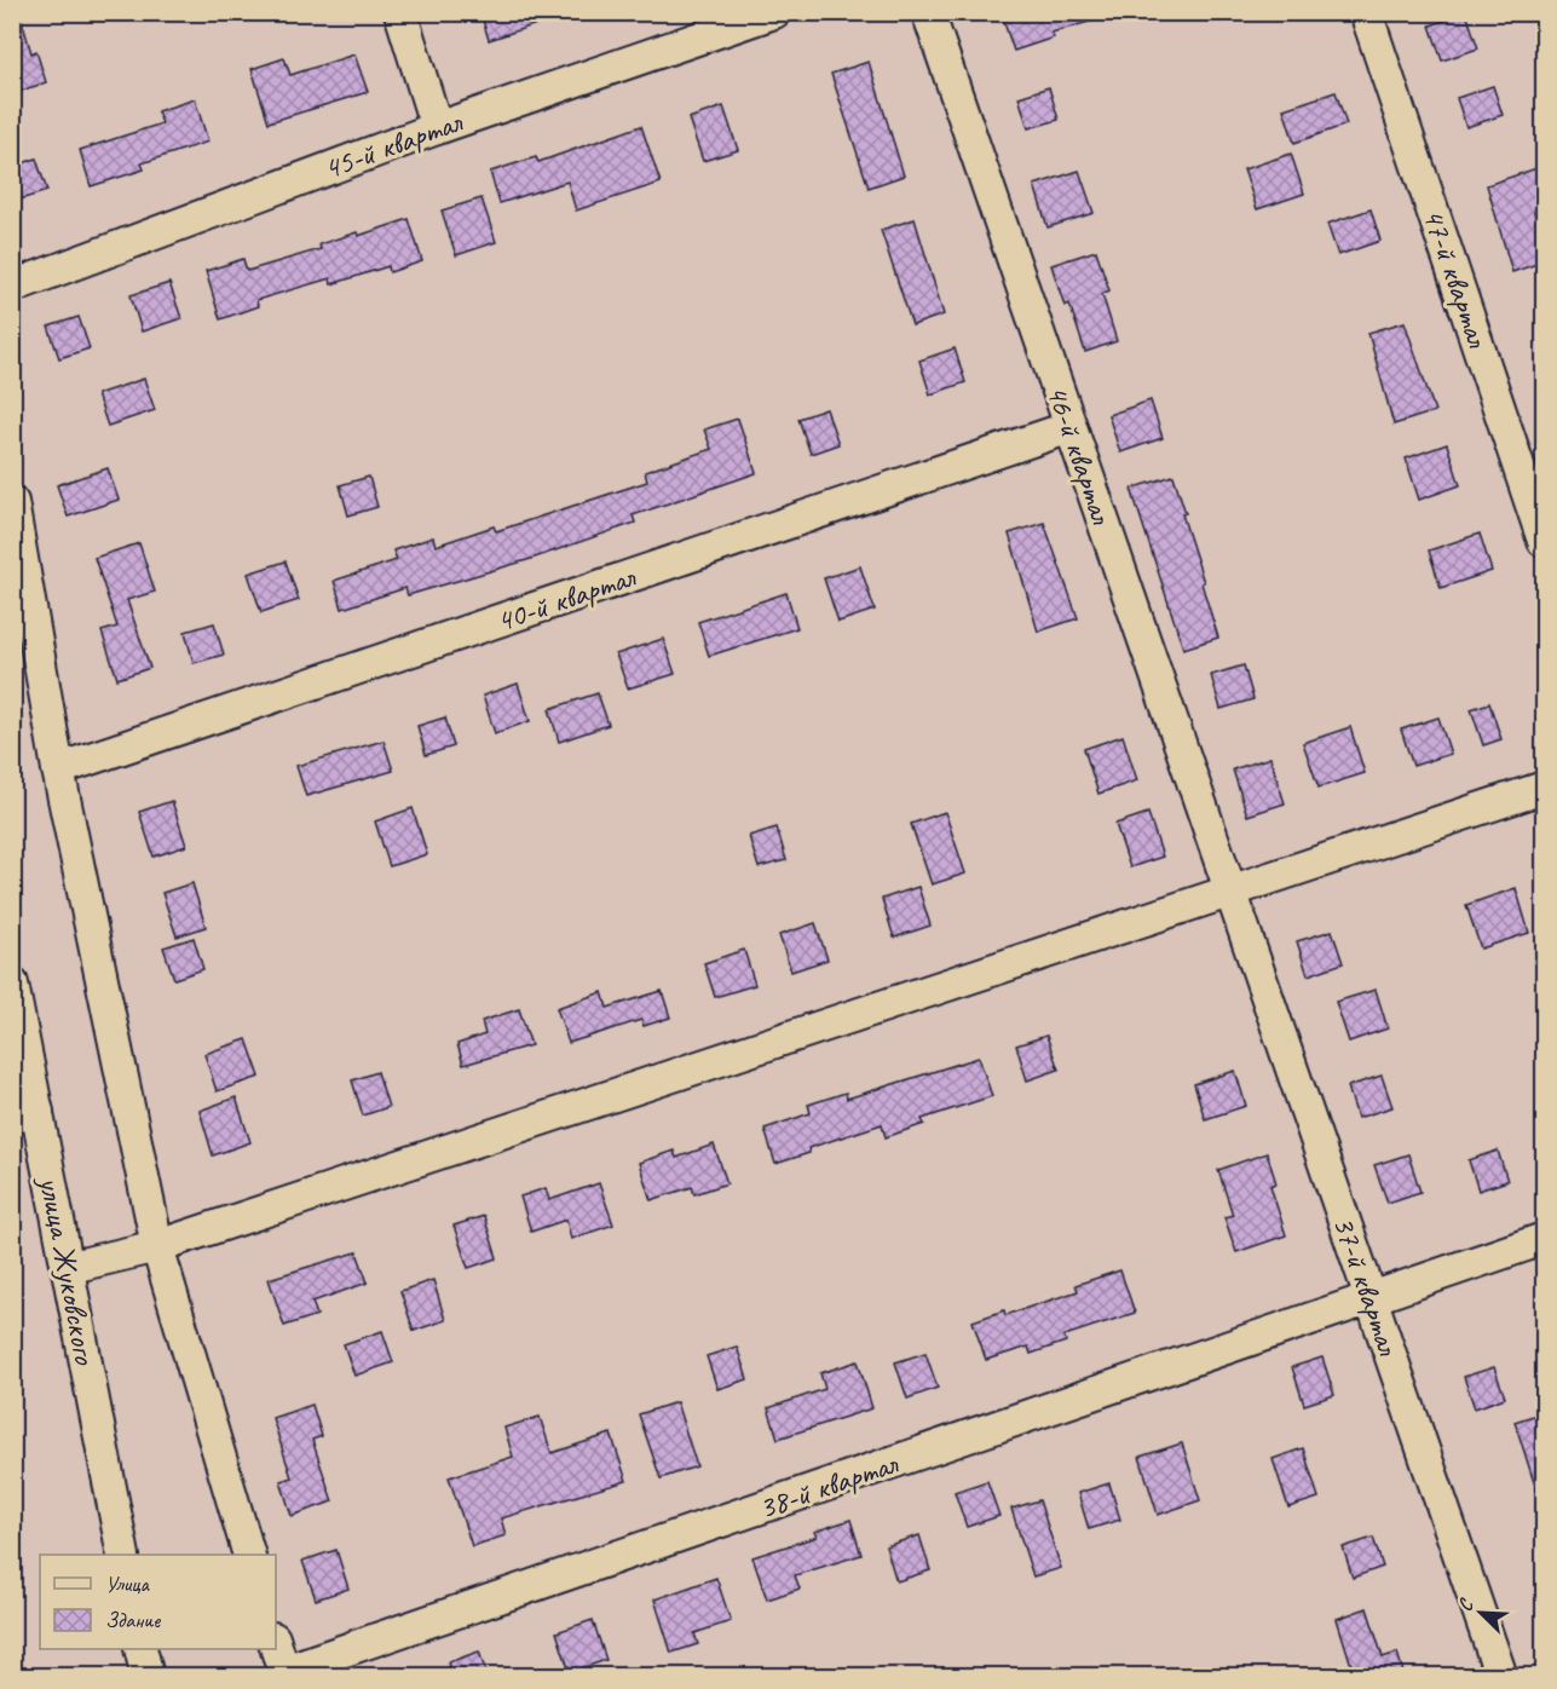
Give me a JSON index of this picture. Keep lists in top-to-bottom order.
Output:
{
  "streets": {
    "street": [
      "45-й квартал",
      "47-й квартал",
      "46-й квартал",
      "40-й квартал",
      "улица Жуковского",
      "37-й квартал",
      "38-й квартал"
    ]
  },
  "crossings": [
    ["46-й квартал", "40-й квартал"],
    ["46-й квартал", "37-й квартал"],
    ["37-й квартал", "38-й квартал"]
  ],
  "legend": ["Улица", "Здание"],
  "north": "top left"
}
